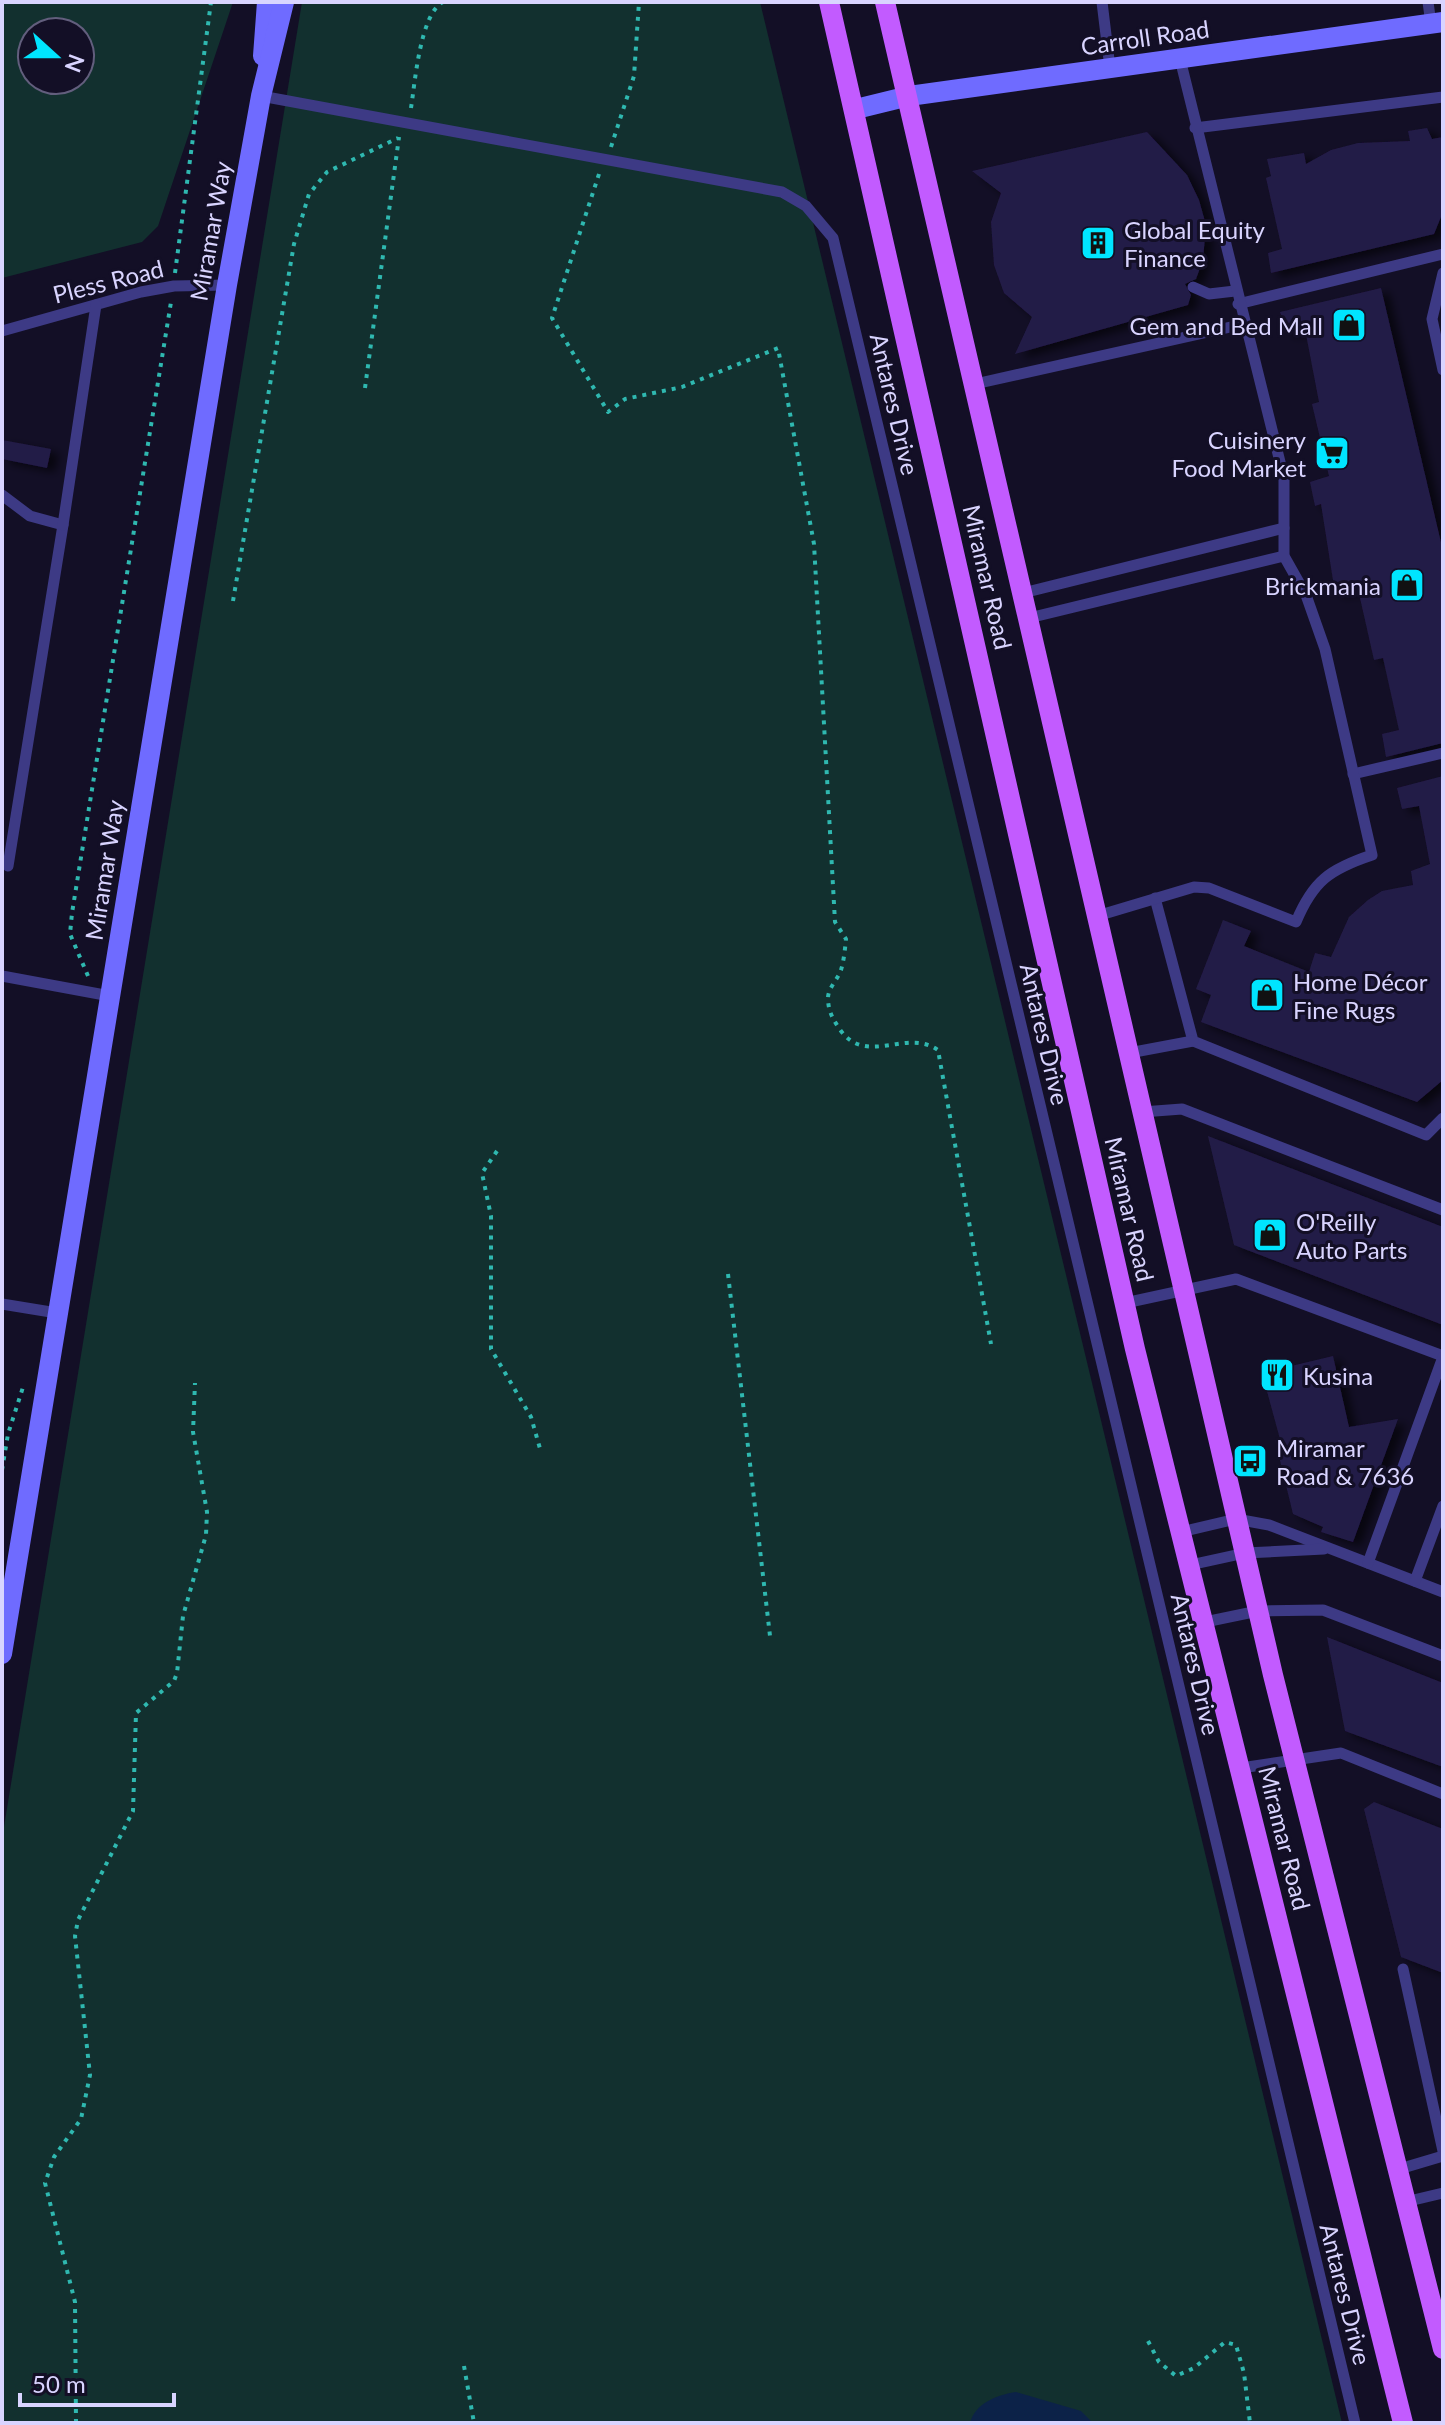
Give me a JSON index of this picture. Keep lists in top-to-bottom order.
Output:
{
  "streets": {
    "main road": ["Miramar Road"],
    "street": ["Carroll Road", "Miramar Way"],
    "lane": ["Pless Road", "Antares Drive"]
  },
  "crossings": [
    ["Carroll Road", "Miramar Road"],
    ["Miramar Way", "Pless Road"],
    ["Miramar Way", "Antares Drive"]
  ],
  "places": {
    "building": ["Global Equity Finance"],
    "shop": [
      "Gem and Bed Mall",
      "Brickmania",
      "Home Décor Fine Rugs",
      "O'Reilly Auto Parts"
    ],
    "supermarket": ["Cuisinery Food Market"],
    "restaurant": ["Kusina"],
    "bus stop": ["Miramar Road & 7636"]
  },
  "scale_bar": "50 m",
  "north": "right"
}
